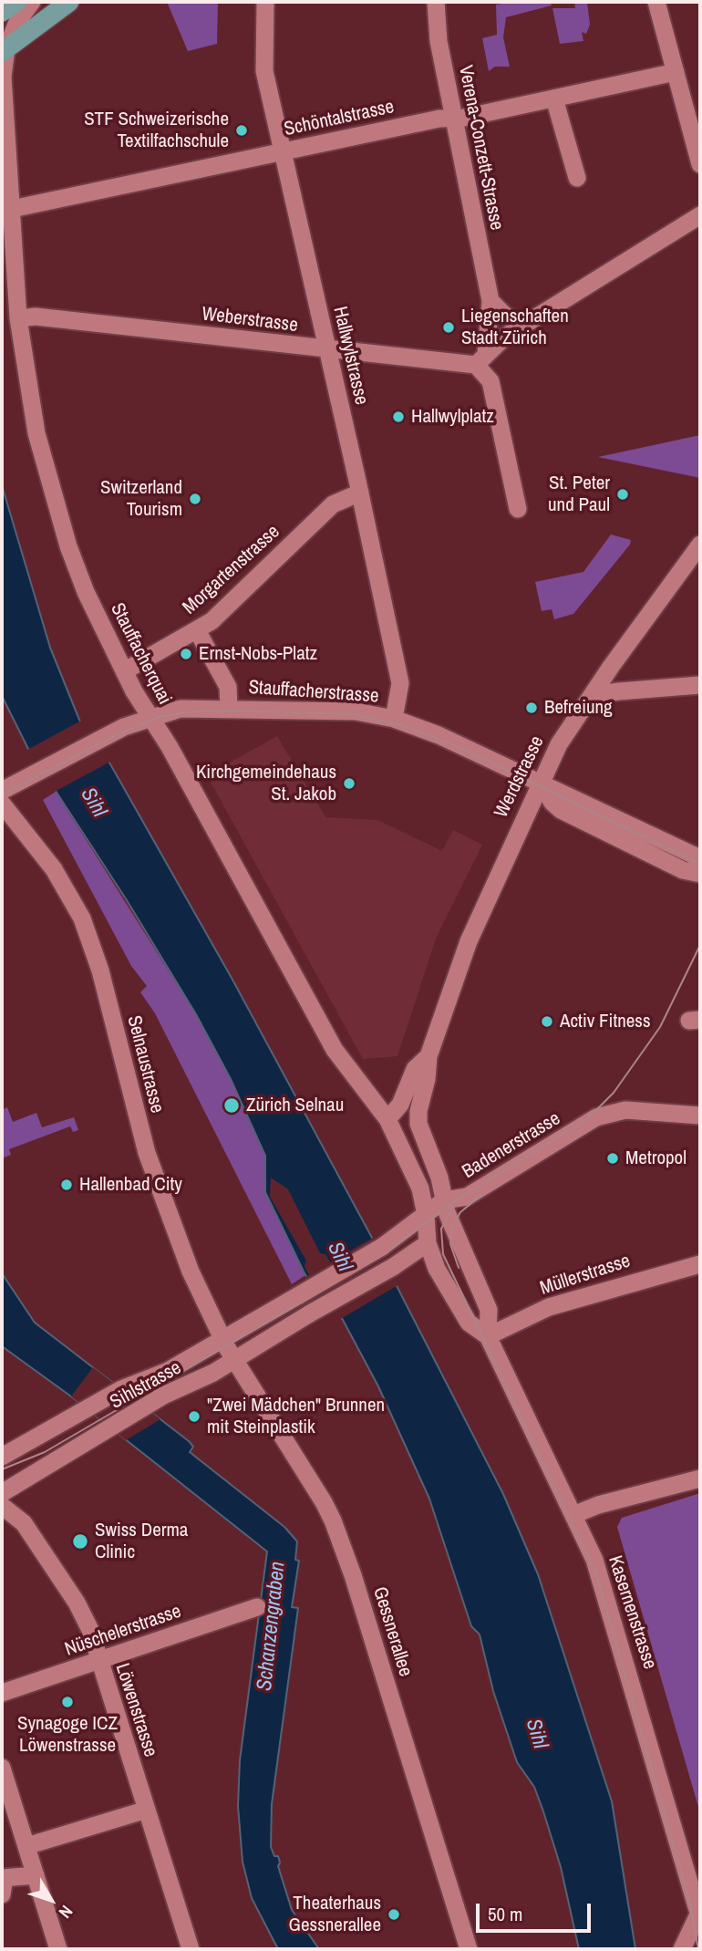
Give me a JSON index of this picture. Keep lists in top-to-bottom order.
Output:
{
  "streets": {
    "street": [
      "Schöntalstrasse",
      "Verena-Conzett-Strasse",
      "Weberstrasse",
      "Hallwylstrasse",
      "Morgartenstrasse",
      "Stauffacherquai",
      "Stauffacherstrasse",
      "Werdstrasse",
      "Selnaustrasse",
      "Badenerstrasse",
      "Müllerstrasse",
      "Sihlstrasse",
      "Kasernenstrasse",
      "Nüschelerstrasse",
      "Gessnerallee",
      "Löwenstrasse"
    ]
  },
  "crossings": [
    ["Schöntalstrasse", "Verena-Conzett-Strasse"],
    ["Schöntalstrasse", "Hallwylstrasse"],
    ["Schöntalstrasse", "Stauffacherquai"],
    ["Verena-Conzett-Strasse", "Weberstrasse"],
    ["Weberstrasse", "Hallwylstrasse"],
    ["Weberstrasse", "Stauffacherquai"],
    ["Hallwylstrasse", "Morgartenstrasse"],
    ["Hallwylstrasse", "Stauffacherstrasse"],
    ["Morgartenstrasse", "Stauffacherquai"],
    ["Stauffacherquai", "Stauffacherstrasse"],
    ["Stauffacherquai", "Werdstrasse"],
    ["Stauffacherquai", "Sihlstrasse"],
    ["Stauffacherquai", "Kasernenstrasse"],
    ["Stauffacherstrasse", "Werdstrasse"],
    ["Werdstrasse", "Badenerstrasse"],
    ["Werdstrasse", "Sihlstrasse"],
    ["Werdstrasse", "Kasernenstrasse"],
    ["Selnaustrasse", "Sihlstrasse"],
    ["Selnaustrasse", "Gessnerallee"],
    ["Badenerstrasse", "Sihlstrasse"],
    ["Badenerstrasse", "Kasernenstrasse"],
    ["Müllerstrasse", "Kasernenstrasse"],
    ["Sihlstrasse", "Kasernenstrasse"],
    ["Sihlstrasse", "Gessnerallee"],
    ["Nüschelerstrasse", "Löwenstrasse"]
  ],
  "water": ["Sihl", "Schanzengraben"],
  "places": [
    "STF Schweizerische Textilfachschule",
    "Liegenschaften Stadt Zürich",
    "Hallwylplatz",
    "St. Peter und Paul",
    "Switzerland Tourism",
    "Ernst-Nobs-Platz",
    "Befreiung",
    "Kirchgemeindehaus St. Jakob",
    "Activ Fitness",
    "Zürich Selnau",
    "Metropol",
    "Hallenbad City",
    "\"Zwei Mädchen\" Brunnen mit Steinplastik",
    "Swiss Derma Clinic",
    "Synagoge ICZ Löwenstrasse",
    "Theaterhaus Gessnerallee"
  ],
  "scale_bar": "50 m",
  "north": "bottom right"
}
